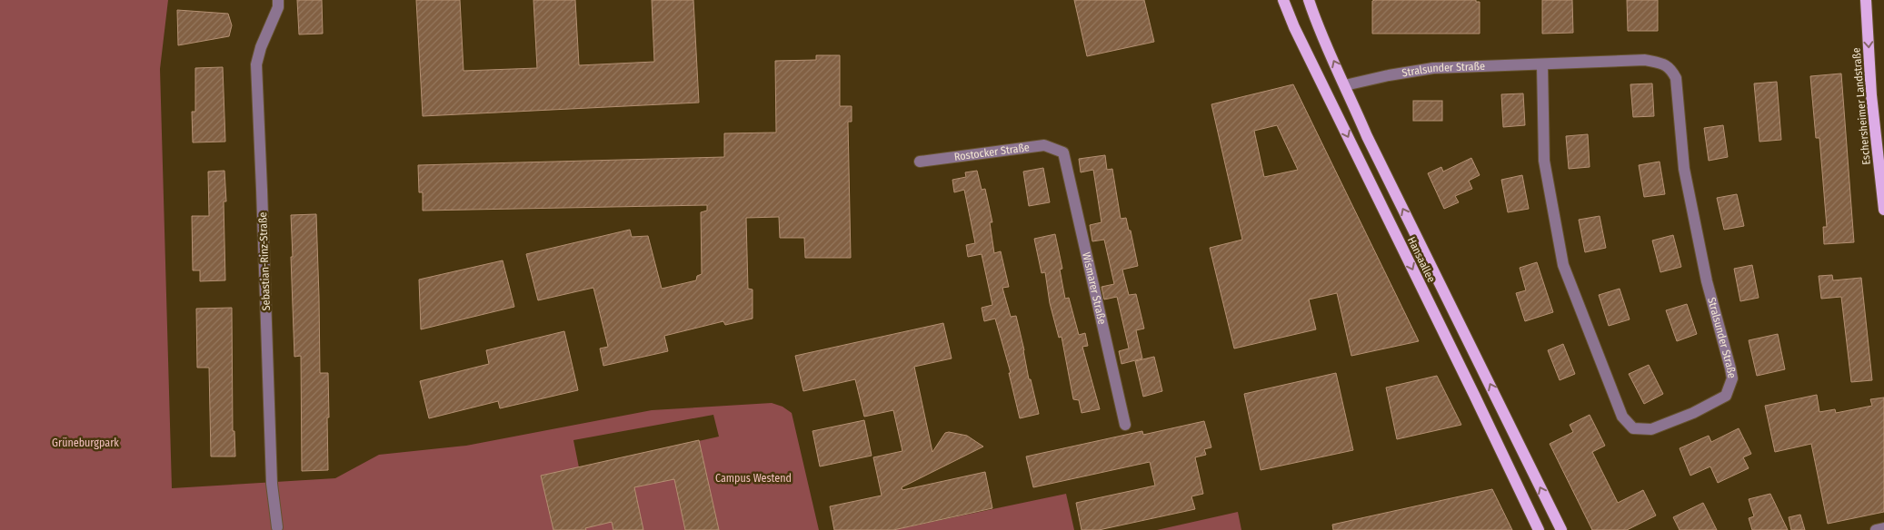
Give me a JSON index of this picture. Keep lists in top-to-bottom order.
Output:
{
  "streets": {
    "main road": ["Eschersheimer Landstraße", "Hansaallee"],
    "street": [
      "Stralsunder Straße",
      "Rostocker Straße",
      "Sebastian-Rinz-Straße",
      "Wismarer Straße"
    ]
  },
  "crossings": [
    ["Stralsunder Straße", "Hansaallee"],
    ["Rostocker Straße", "Wismarer Straße"]
  ],
  "one_way": ["Eschersheimer Landstraße"],
  "parks": ["Grüneburgpark", "Campus Westend"]
}
